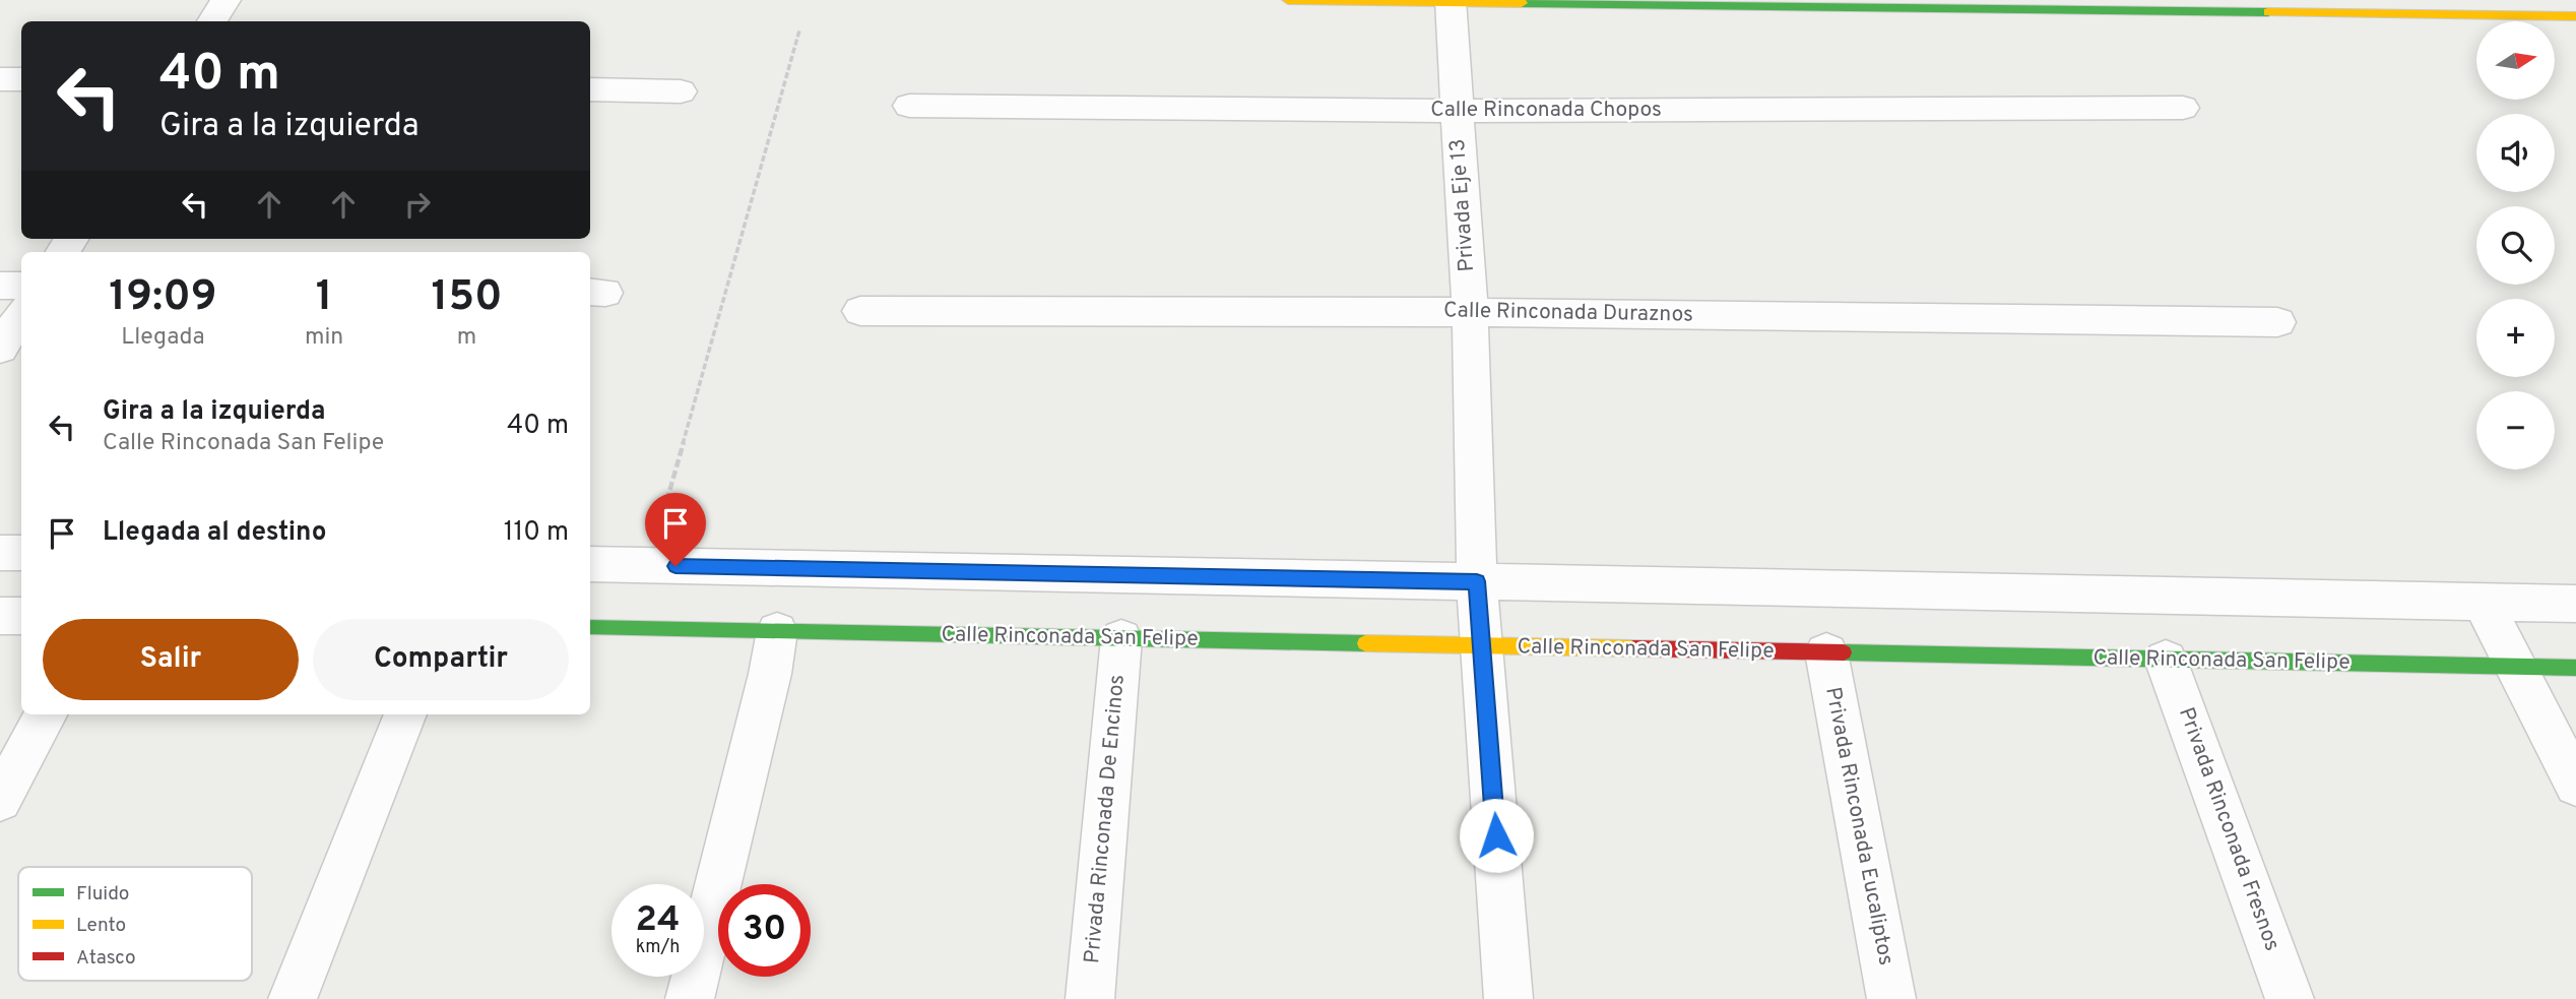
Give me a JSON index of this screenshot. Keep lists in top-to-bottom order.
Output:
{
  "streets": {
    "street": [
      "Calle Rinconada Chopos",
      "Privada Eje 13",
      "Calle Rinconada Duraznos",
      "Calle Rinconada San Felipe",
      "Privada Rinconada De Encinos",
      "Privada Rinconada Eucaliptos",
      "Privada Rinconada Fresnos"
    ]
  },
  "crossings": [
    ["Calle Rinconada Chopos", "Privada Eje 13"],
    ["Privada Eje 13", "Calle Rinconada Duraznos"],
    ["Privada Eje 13", "Calle Rinconada San Felipe"],
    ["Calle Rinconada San Felipe", "Privada Rinconada De Encinos"],
    ["Calle Rinconada San Felipe", "Privada Rinconada Eucaliptos"],
    ["Calle Rinconada San Felipe", "Privada Rinconada Fresnos"]
  ],
  "legend": ["Fluido", "Lento", "Atasco"],
  "north": "right",
  "page": {
    "map_buttons": ["+", "−"],
    "turn": ["40 m", "Gira a la izquierda"],
    "eta": [
      "19:09",
      "Llegada",
      "1",
      "min",
      "150",
      "m"
    ],
    "list": [
      {
        "name": "Gira a la izquierda",
        "note": "Calle Rinconada San Felipe",
        "value": "40 m"
      },
      {
        "name": "Llegada al destino",
        "value": "110 m"
      }
    ],
    "buttons": ["Salir", "Compartir"],
    "speed": "24 km/h",
    "limit": "30"
  }
}
